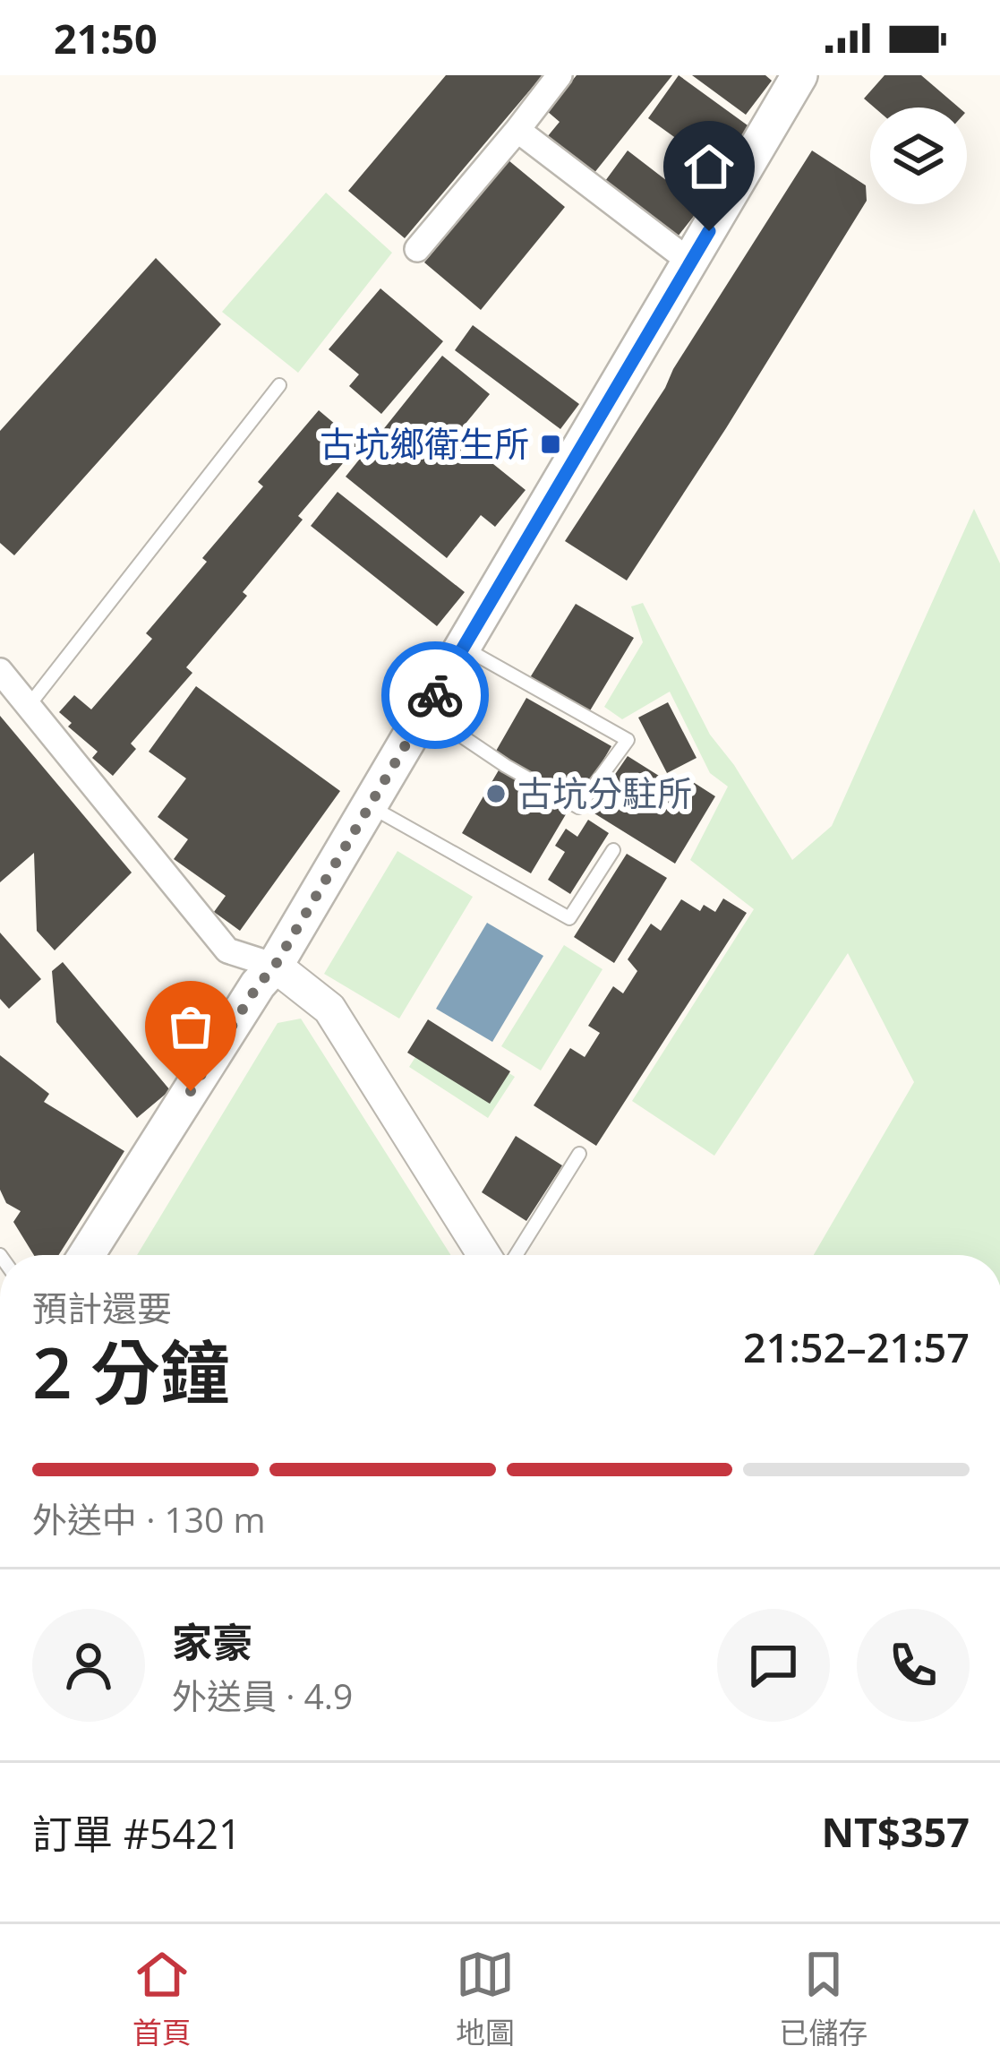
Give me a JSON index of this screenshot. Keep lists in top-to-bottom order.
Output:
{
  "places": {
    "transit": ["古坑鄉衛生所"],
    "other": ["古坑分駐所"]
  },
  "page": {
    "status": "21:50",
    "heading": ["2 分鐘", "預計還要", "21:52–21:57"],
    "panel": [
      "家豪",
      "外送員 · 4.9",
      "訂單 #5421",
      "NT$357"
    ],
    "bar": "外送中 · 130 m",
    "tabs": ["首頁", "地圖", "已儲存"]
  }
}
